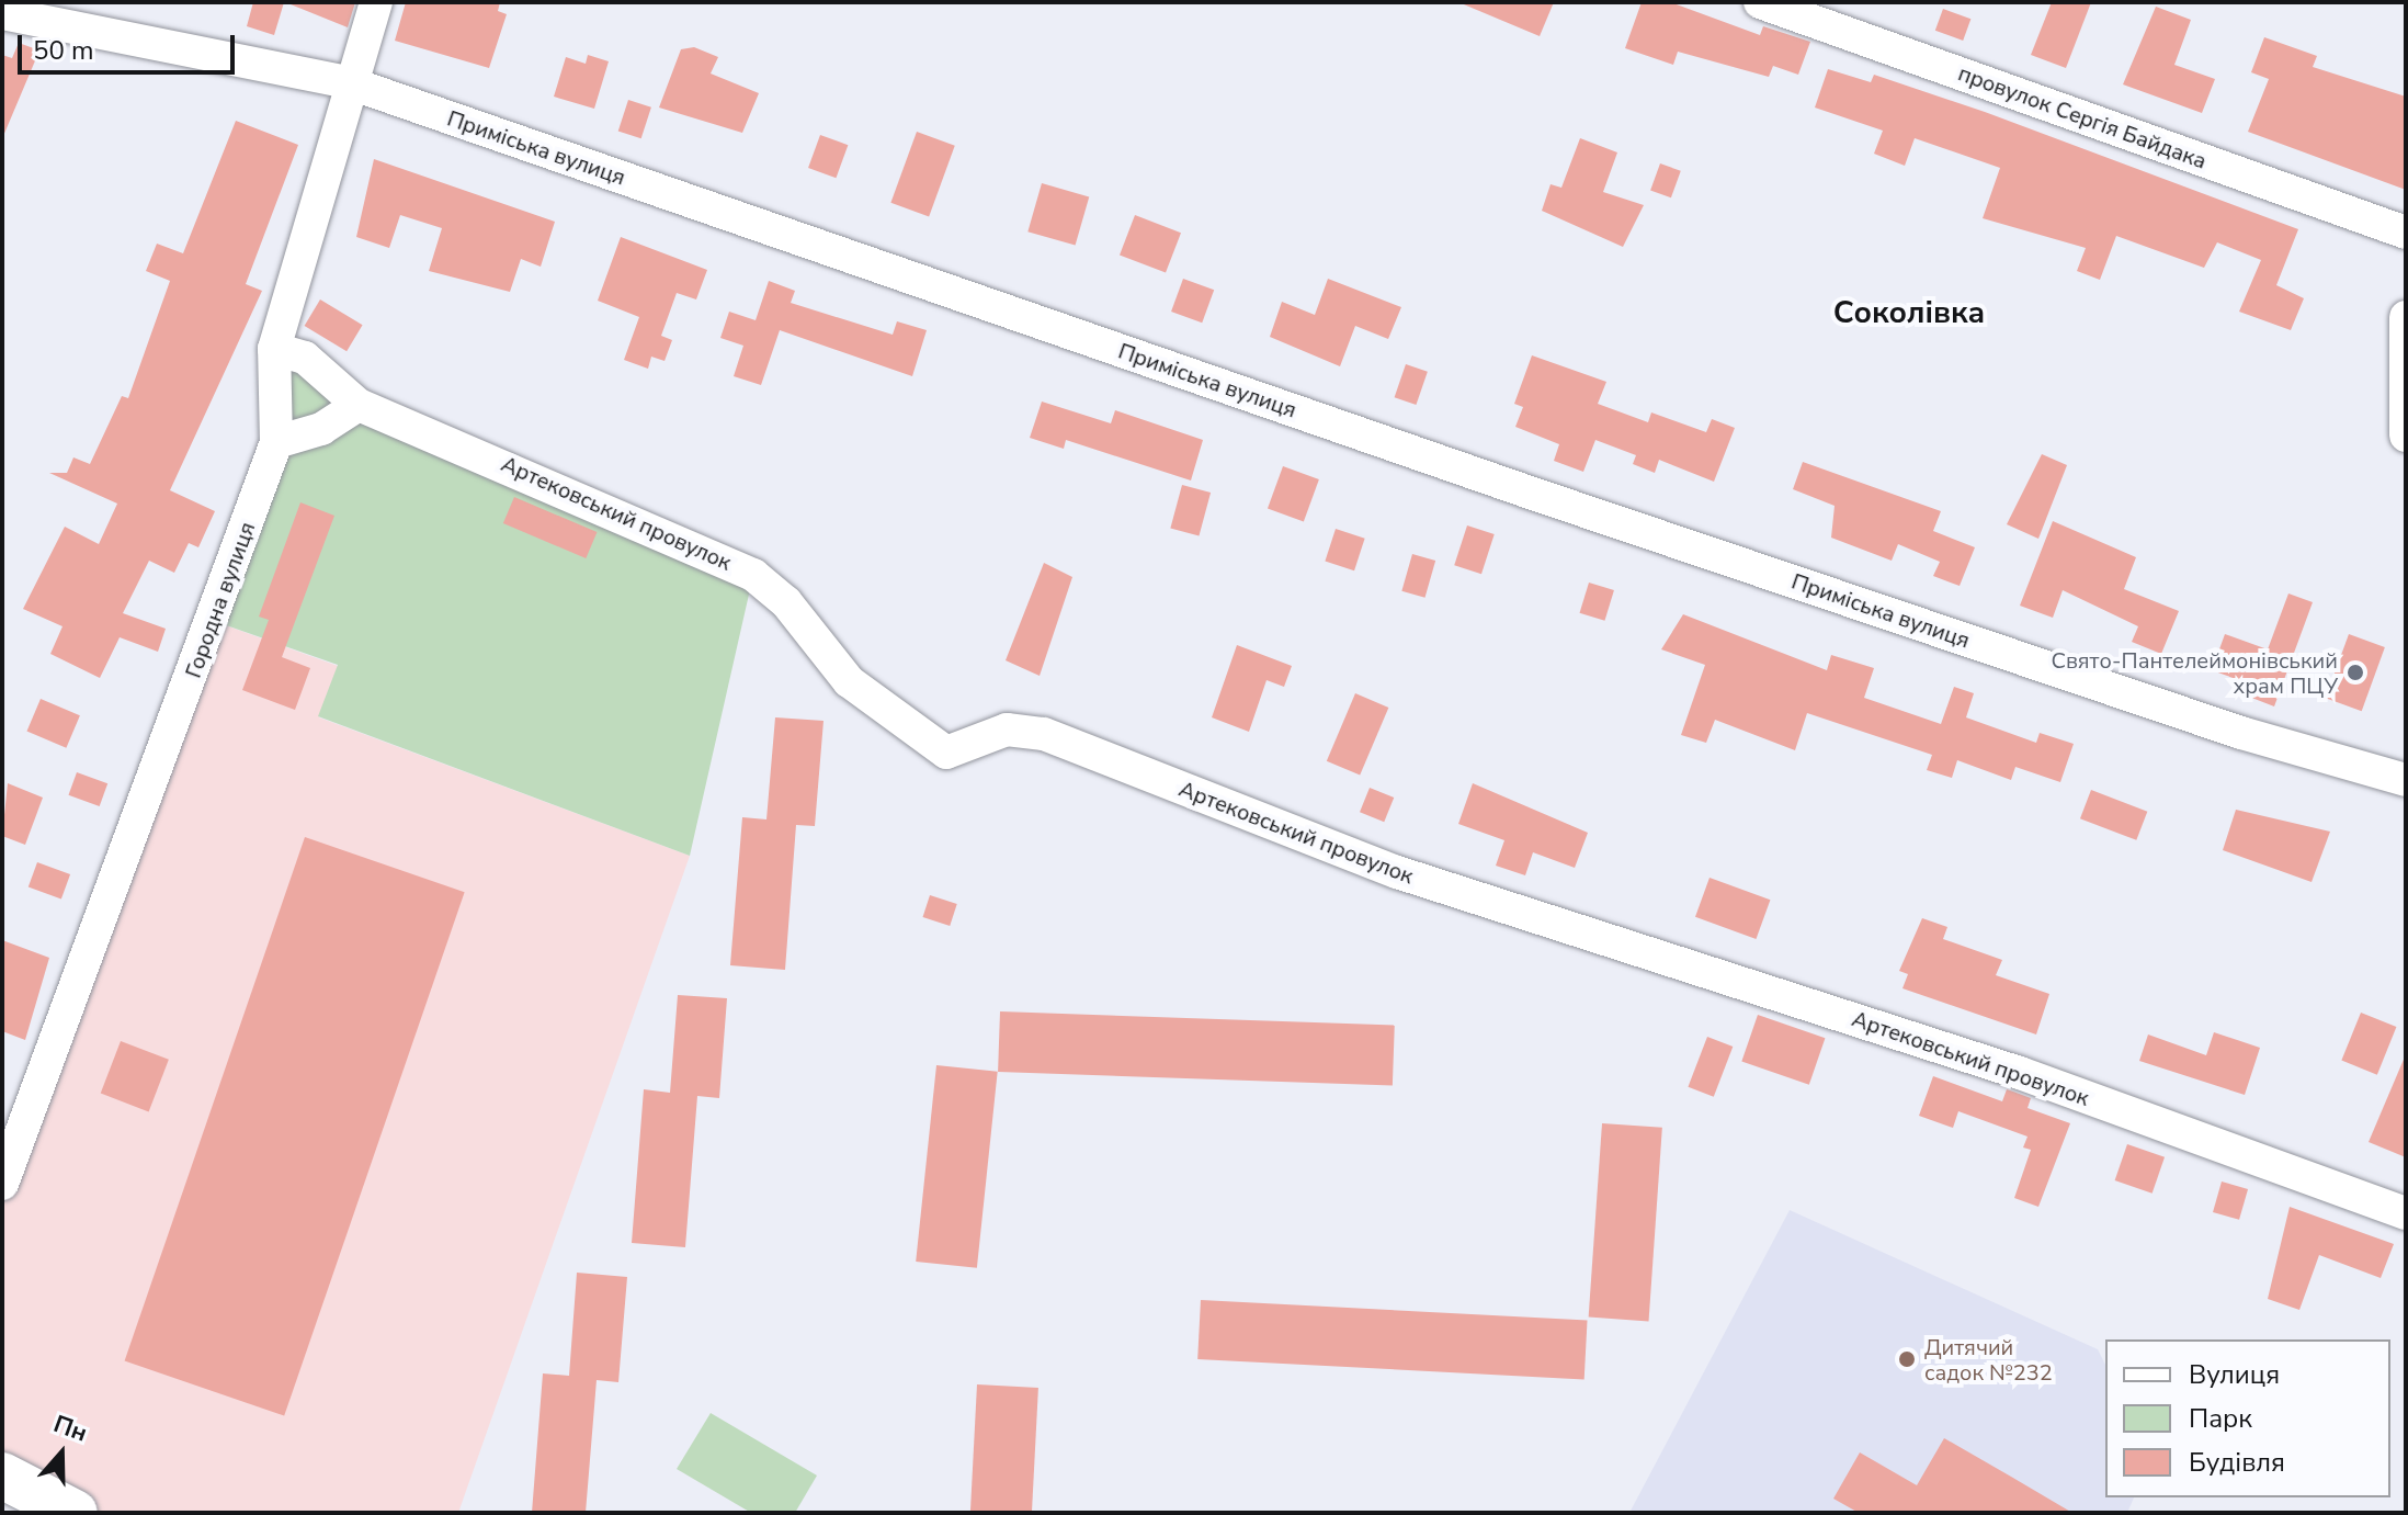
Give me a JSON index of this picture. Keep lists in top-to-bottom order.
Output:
{
  "streets": {
    "street": [
      "провулок Сергія Байдака",
      "Приміська вулиця",
      "Артековський провулок",
      "Городна вулиця"
    ]
  },
  "crossings": [
    ["Приміська вулиця", "Городна вулиця"],
    ["Артековський провулок", "Городна вулиця"]
  ],
  "districts": ["Соколівка"],
  "places": ["Свято-Пантелеймонівський храм ПЦУ", "Дитячий садок №232"],
  "legend": ["Вулиця", "Парк", "Будівля"],
  "scale_bar": "50 m",
  "north": "top"
}
